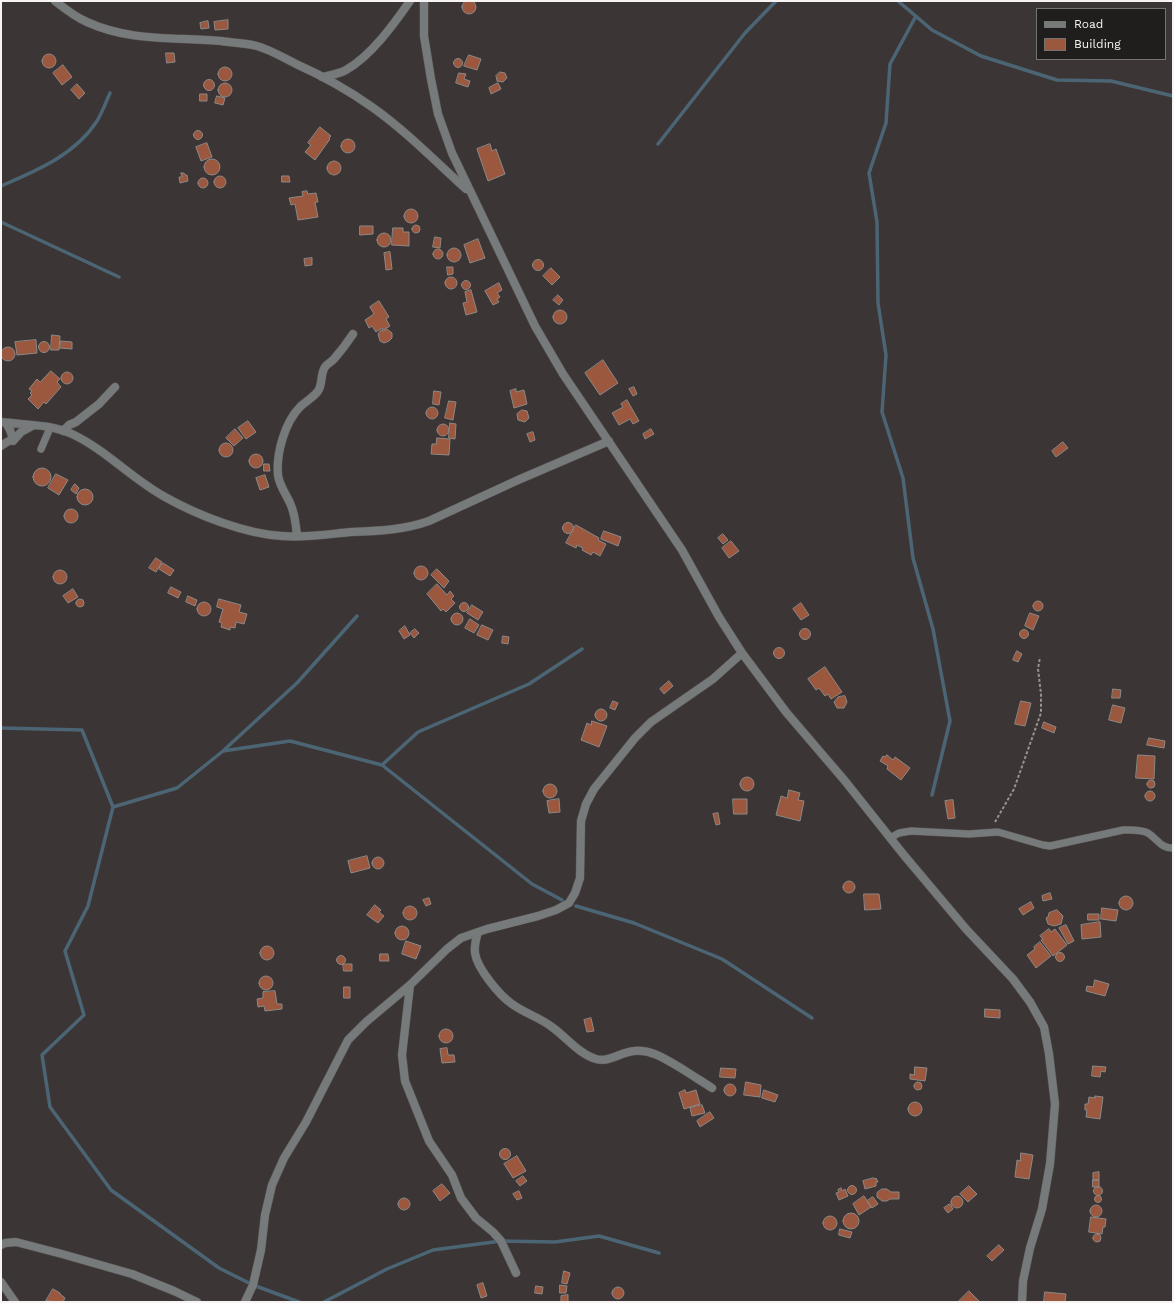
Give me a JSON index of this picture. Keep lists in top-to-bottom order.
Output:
{
  "legend": ["Road", "Building"]
}
